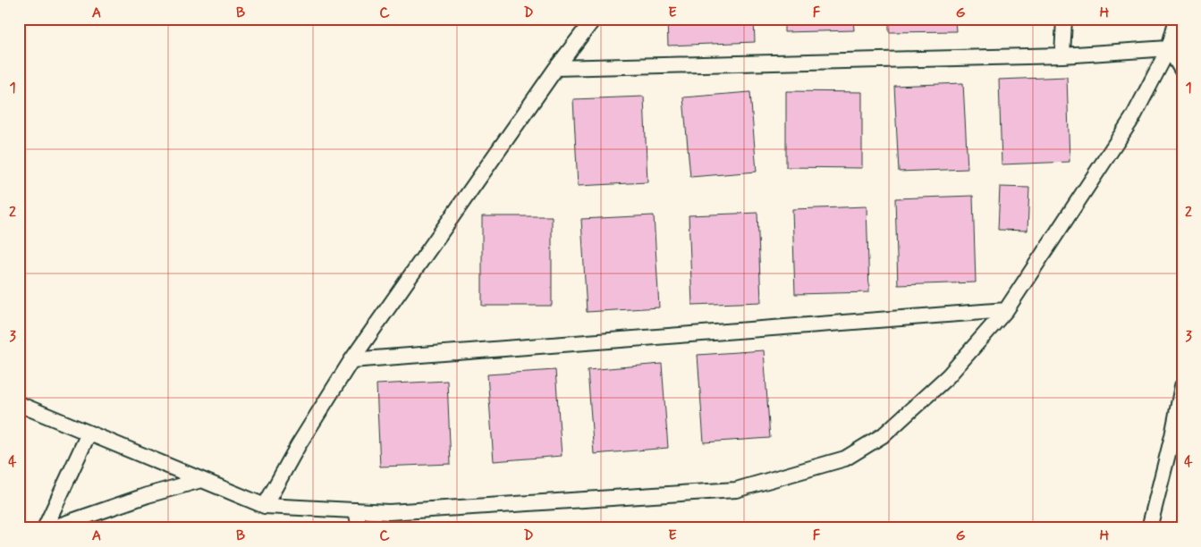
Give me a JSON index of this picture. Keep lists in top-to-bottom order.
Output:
{
  "grid": {
    "columns": [
      "A",
      "B",
      "C",
      "D",
      "E",
      "F",
      "G",
      "H"
    ],
    "rows": [
      "1",
      "2",
      "3",
      "4"
    ]
  }
}
